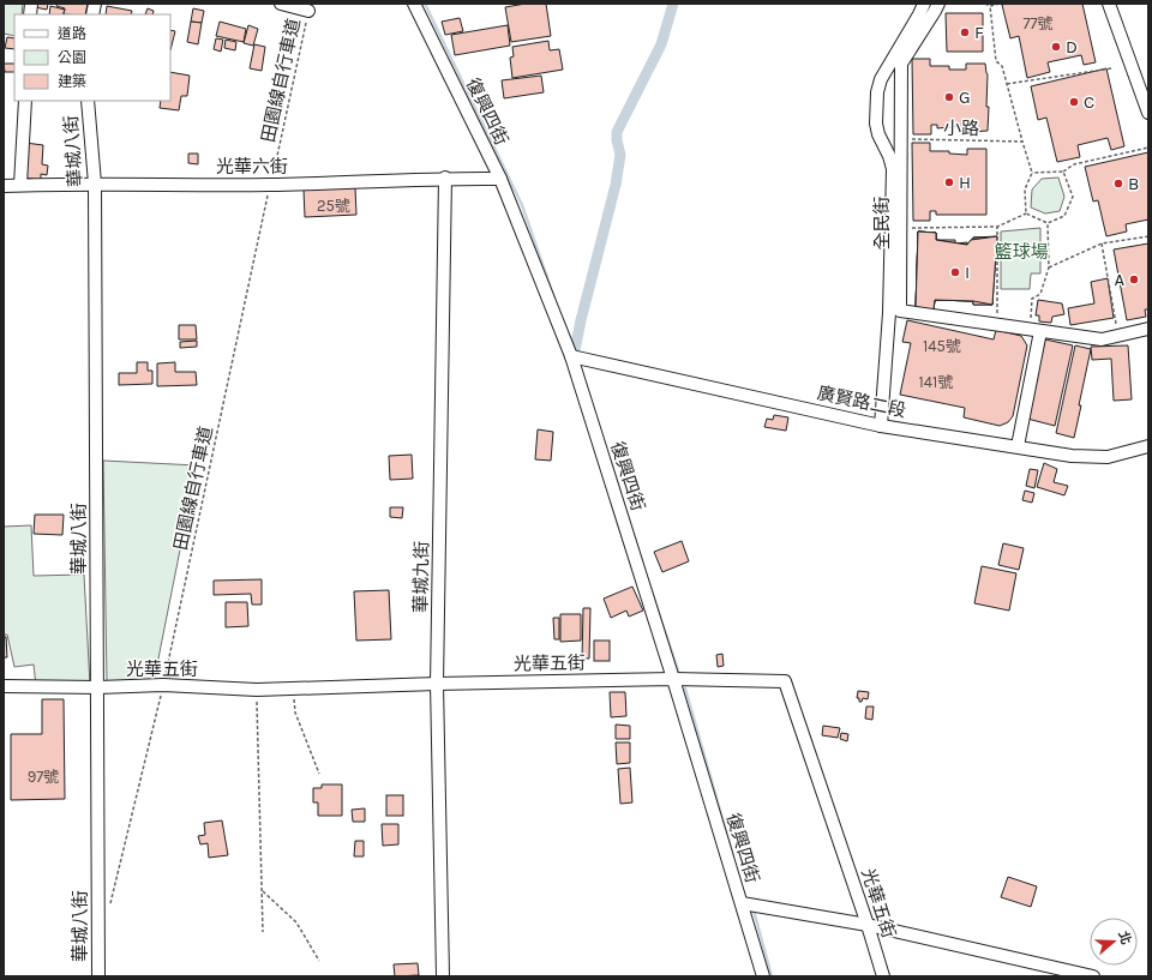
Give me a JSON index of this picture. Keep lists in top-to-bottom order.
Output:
{
  "streets": {
    "street": [
      "復興四街",
      "華城八街",
      "光華六街",
      "全民街",
      "廣賢路二段",
      "華城九街",
      "光華五街"
    ],
    "path": ["田園線自行車道", "小路"]
  },
  "crossings": [
    ["田園線自行車道", "光華六街"],
    ["田園線自行車道", "光華五街"],
    ["復興四街", "光華六街"],
    ["復興四街", "廣賢路二段"],
    ["復興四街", "光華五街"],
    ["小路", "全民街"],
    ["華城八街", "光華六街"],
    ["華城八街", "光華五街"],
    ["光華六街", "華城九街"],
    ["華城九街", "光華五街"]
  ],
  "parks": ["籃球場"],
  "places": [
    "F",
    "D",
    "G",
    "C",
    "H",
    "B",
    "I",
    "A"
  ],
  "house_numbers": [
    "77號",
    "25號",
    "145號",
    "141號",
    "97號"
  ],
  "legend": ["道路", "公園", "建築"],
  "north": "right"
}
